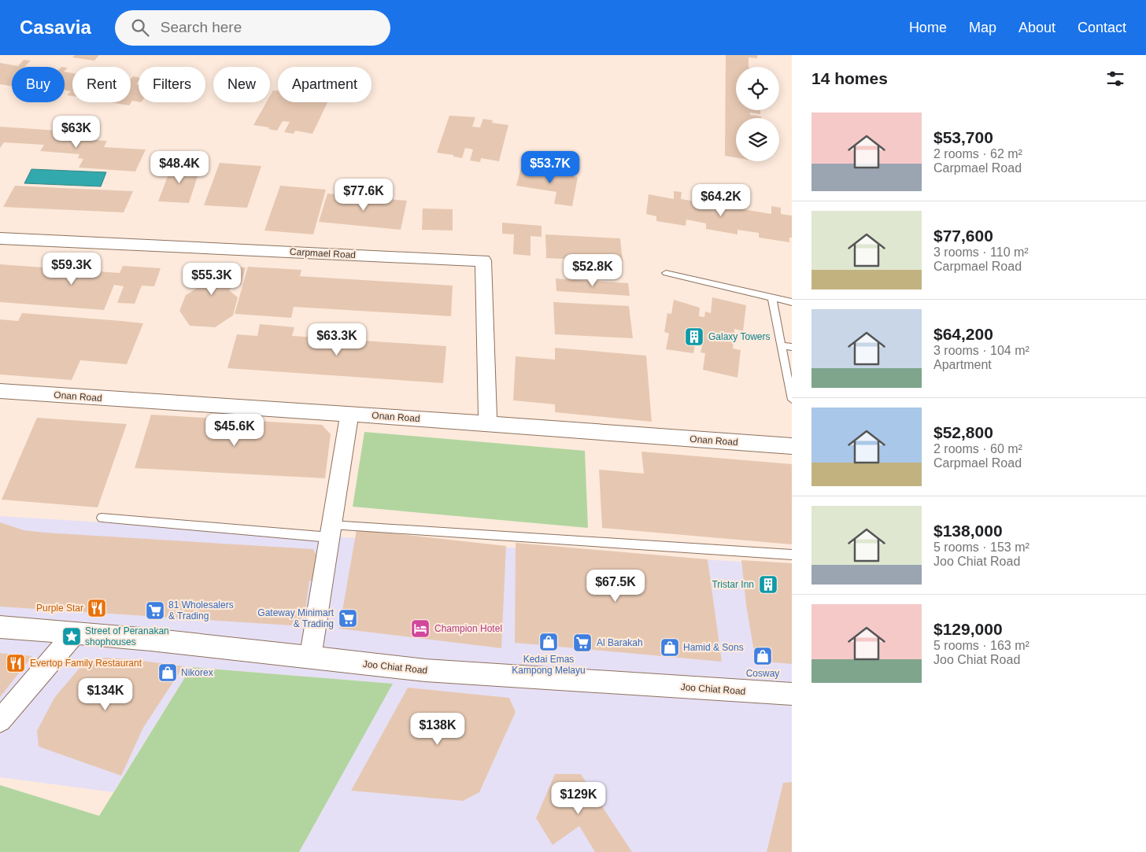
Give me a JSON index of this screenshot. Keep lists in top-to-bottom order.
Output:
{
  "streets": {
    "street": ["Carpmael Road", "Onan Road", "Joo Chiat Road"]
  },
  "crossings": [
    ["Carpmael Road", "Onan Road"]
  ],
  "places": {
    "building": ["Galaxy Towers", "Tristar Inn"],
    "restaurant": ["Purple Star", "Evertop Family Restaurant"],
    "supermarket": ["81 Wholesalers & Trading", "Gateway Minimart & Trading", "Al Barakah"],
    "hotel": ["Champion Hotel"],
    "place": ["Street of Peranakan shophouses"],
    "shop": [
      "Kedai Emas Kampong Melayu",
      "Hamid & Sons",
      "Cosway",
      "Nikorex"
    ]
  },
  "page": {
    "header": "Casavia",
    "search": "Search here",
    "nav": [
      "Home",
      "Map",
      "About",
      "Contact"
    ],
    "heading": "14 homes",
    "chip": [
      "Buy",
      "Rent",
      "Filters",
      "New",
      "Apartment"
    ],
    "list": [
      {
        "name": "$53,700",
        "note": "2 rooms · 62 m² · Carpmael Road"
      },
      {
        "name": "$77,600",
        "note": "3 rooms · 110 m² · Carpmael Road"
      },
      {
        "name": "$64,200",
        "note": "3 rooms · 104 m² · Apartment"
      },
      {
        "name": "$52,800",
        "note": "2 rooms · 60 m² · Carpmael Road"
      },
      {
        "name": "$138,000",
        "note": "5 rooms · 153 m² · Joo Chiat Road"
      },
      {
        "name": "$129,000",
        "note": "5 rooms · 163 m² · Joo Chiat Road"
      }
    ],
    "price": [
      "$63K",
      "$48.4K",
      "$53.7K",
      "$77.6K",
      "$64.2K",
      "$59.3K",
      "$52.8K",
      "$55.3K",
      "$63.3K",
      "$45.6K",
      "$67.5K",
      "$134K",
      "$138K",
      "$129K"
    ]
  }
}
